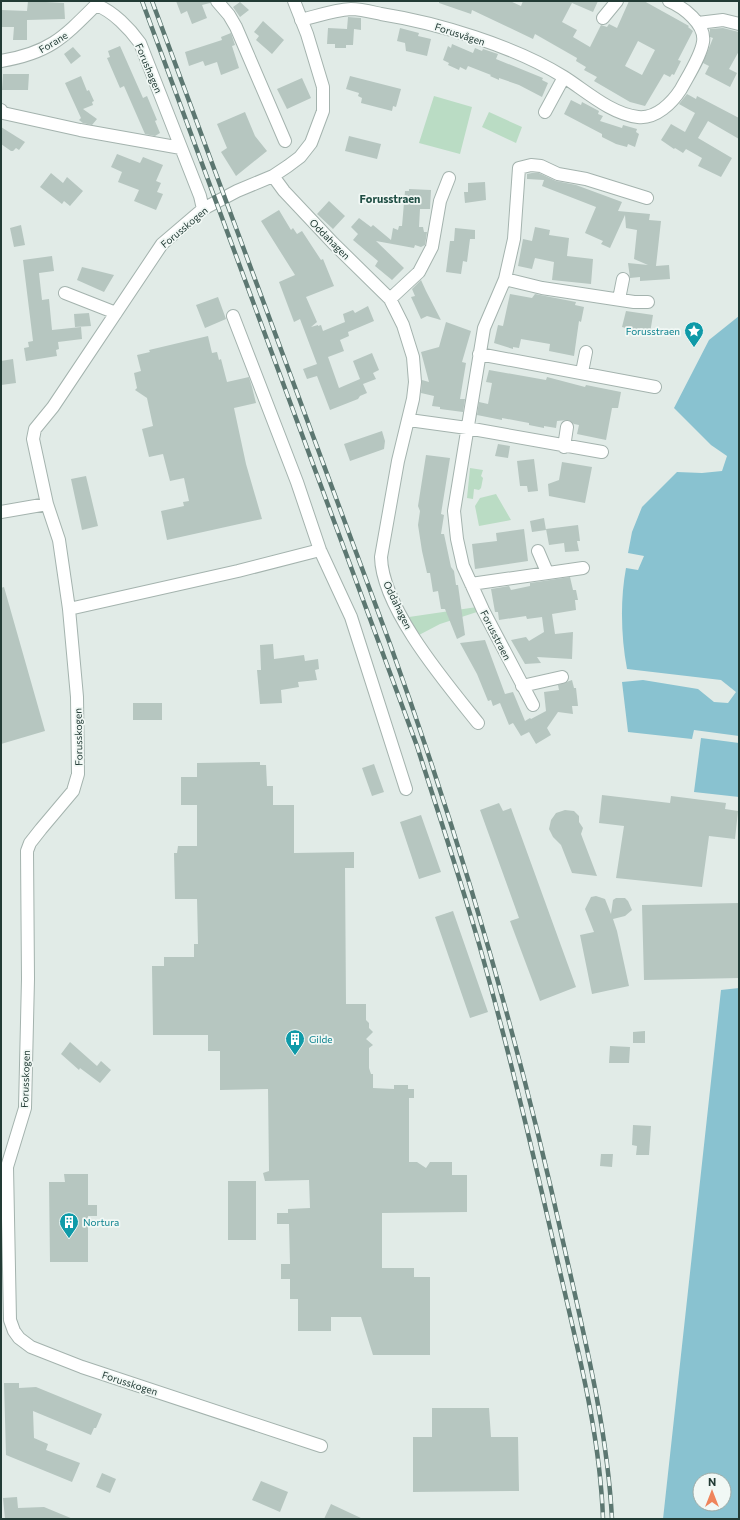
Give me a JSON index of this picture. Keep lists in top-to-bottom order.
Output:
{
  "streets": {
    "street": [
      "Forusvågen",
      "Forane",
      "Forushagen",
      "Forusskogen",
      "Oddahagen",
      "Forusstraen"
    ]
  },
  "crossings": [
    ["Forusvågen", "Forusskogen"],
    ["Forane", "Forushagen"],
    ["Forushagen", "Forusskogen"],
    ["Forusskogen", "Oddahagen"]
  ],
  "districts": ["Forusstraen"],
  "places": {
    "place": ["Forusstraen"],
    "building": ["Gilde", "Nortura"]
  },
  "north": "top"
}
